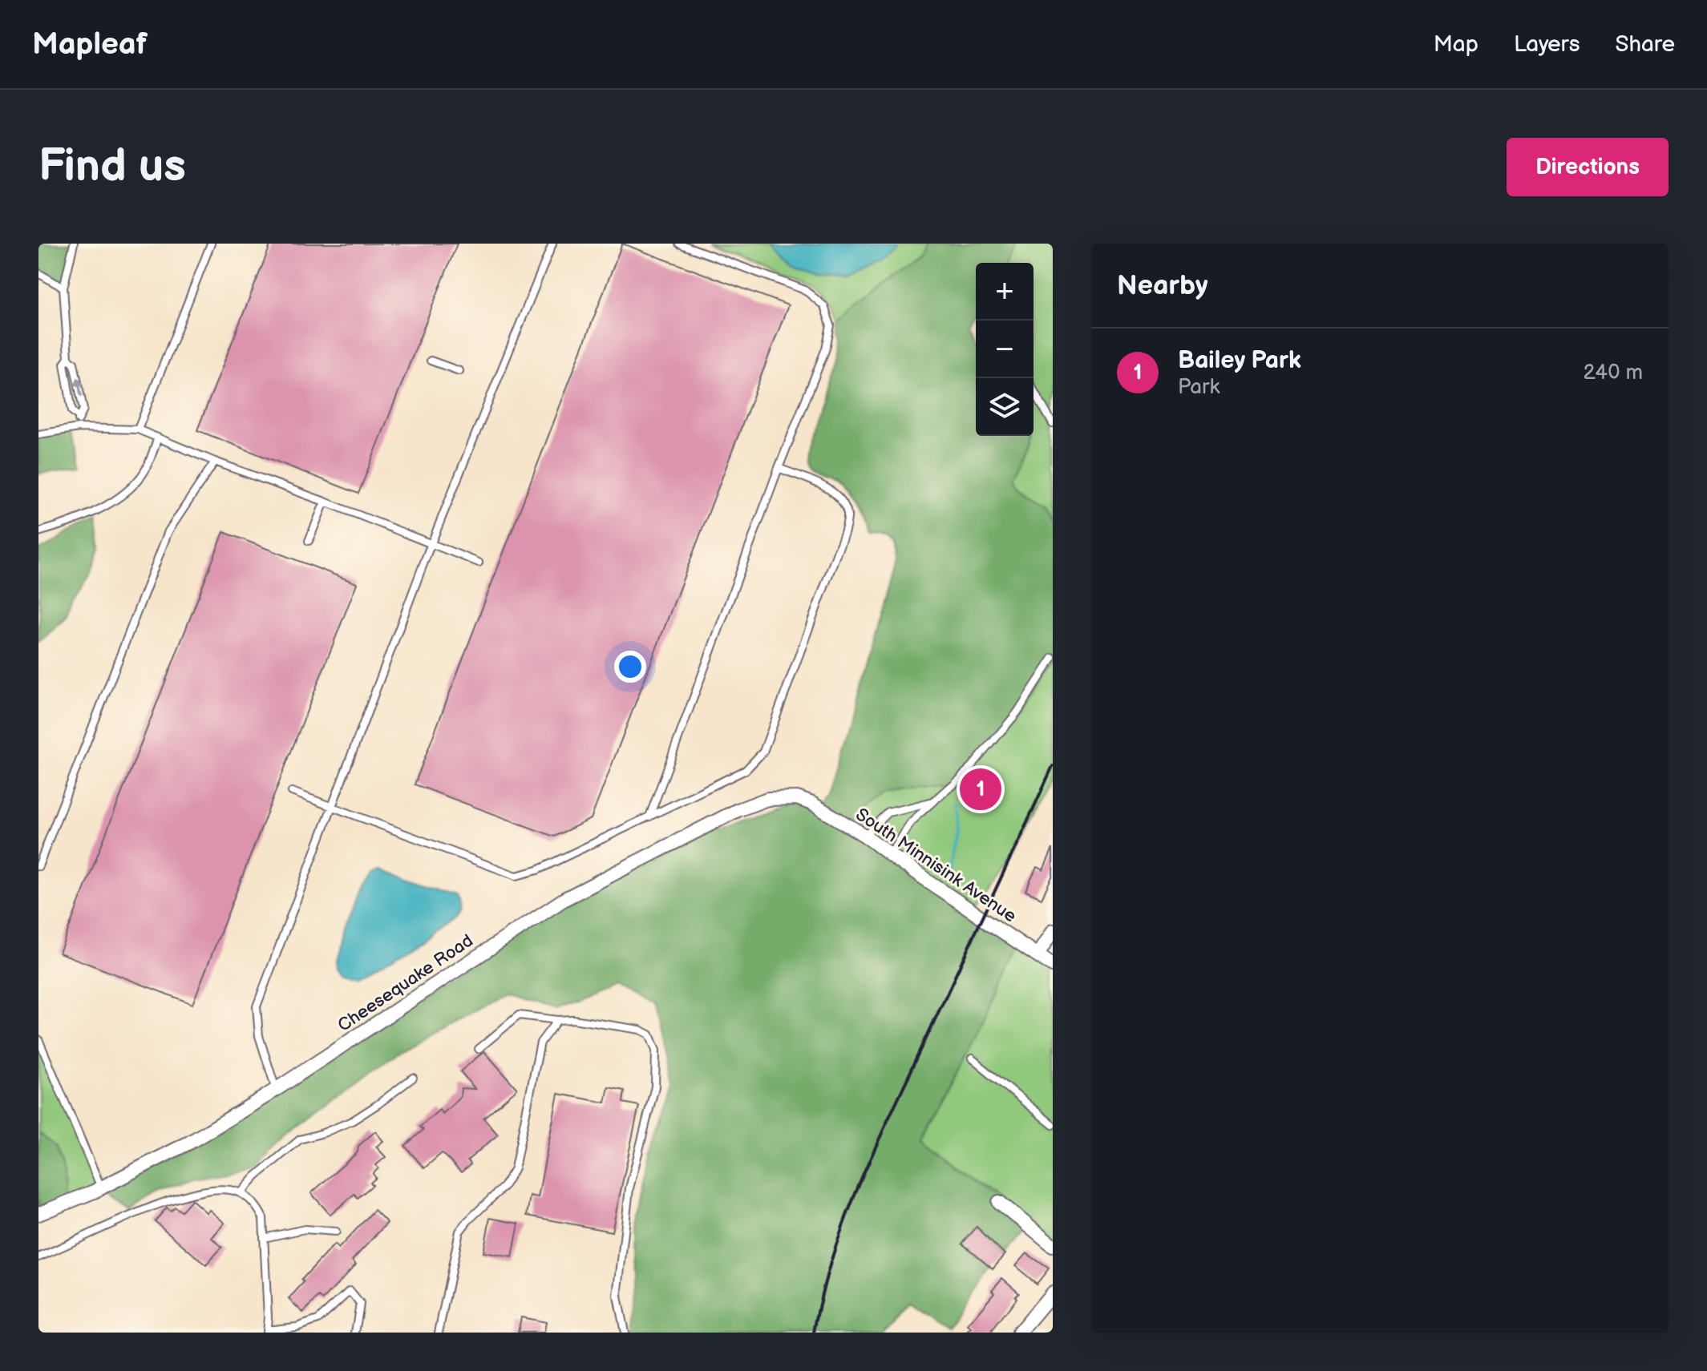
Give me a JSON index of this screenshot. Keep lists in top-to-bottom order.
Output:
{
  "streets": {
    "street": ["South Minnisink Avenue", "Cheesequake Road"]
  },
  "crossings": [
    ["South Minnisink Avenue", "Cheesequake Road"]
  ],
  "page": {
    "header": "Mapleaf",
    "nav": ["Map", "Layers", "Share"],
    "buttons": "Directions",
    "title": "Find us",
    "heading": "Nearby",
    "map_buttons": ["+", "−"],
    "list": [
      {
        "mark": "1",
        "name": "Bailey Park",
        "note": "Park",
        "value": "240 m"
      }
    ],
    "pins": "1"
  }
}
